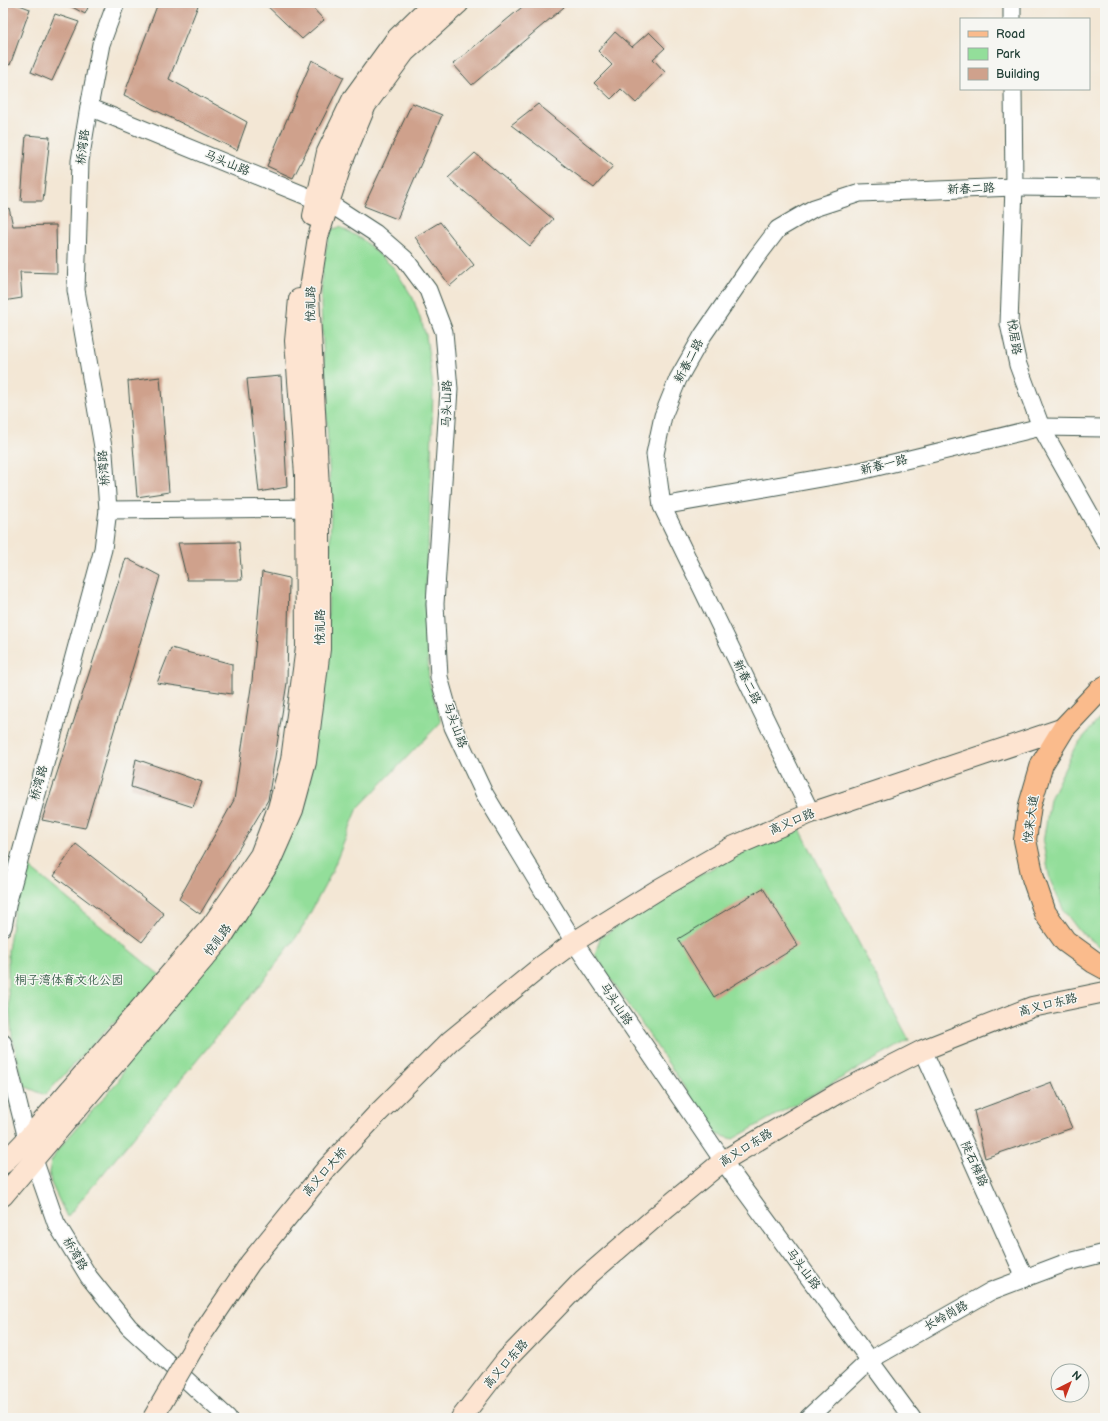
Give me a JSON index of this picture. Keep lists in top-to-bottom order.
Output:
{
  "streets": {
    "main road": [
      "悦礼路",
      "悦来大道",
      "高义口路",
      "高义口东路",
      "高义口大桥"
    ],
    "street": [
      "桥湾路",
      "马头山路",
      "新春二路",
      "悦居路",
      "新春一路",
      "陡石梯路",
      "长岭岗路"
    ]
  },
  "crossings": [
    ["桥湾路", "马头山路"],
    ["桥湾路", "悦礼路"],
    ["马头山路", "悦礼路"],
    ["马头山路", "高义口路"],
    ["马头山路", "高义口东路"],
    ["马头山路", "长岭岗路"],
    ["新春二路", "悦居路"],
    ["新春二路", "新春一路"],
    ["新春二路", "高义口路"],
    ["悦居路", "新春一路"],
    ["悦来大道", "高义口路"],
    ["高义口路", "高义口大桥"],
    ["高义口东路", "陡石梯路"],
    ["陡石梯路", "长岭岗路"]
  ],
  "parks": ["桐子湾体育文化公园"],
  "legend": ["Road", "Park", "Building"],
  "north": "top right"
}
